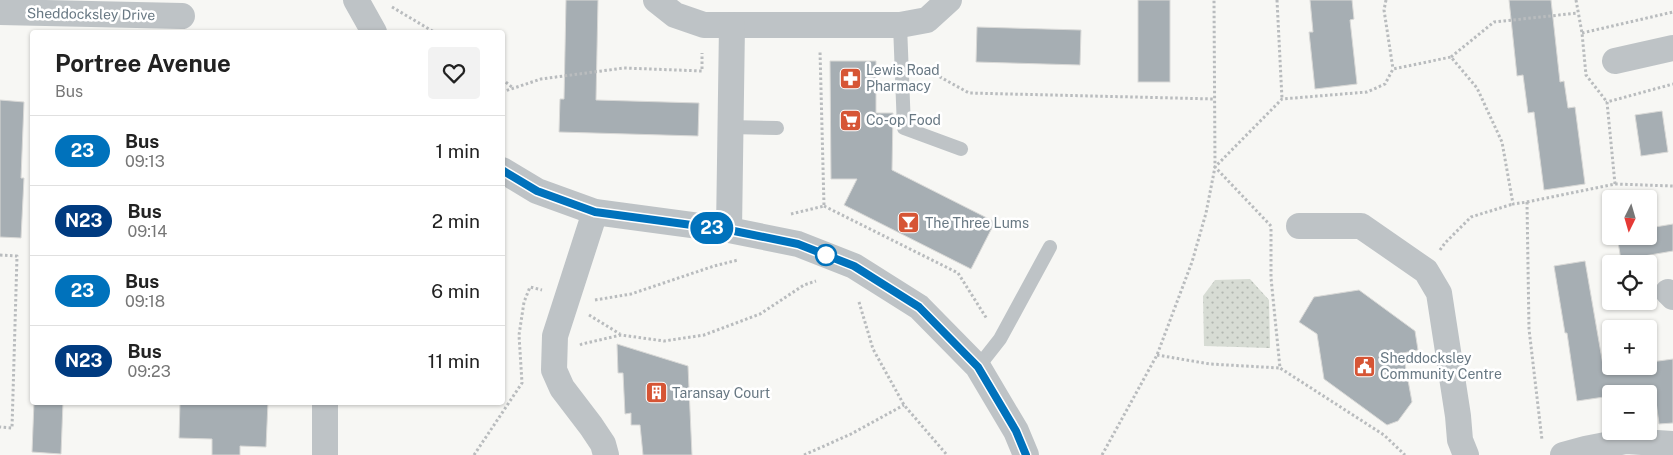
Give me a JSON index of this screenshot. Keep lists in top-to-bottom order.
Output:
{
  "streets": {
    "street": ["Sheddocksley Drive"]
  },
  "places": {
    "pharmacy": ["Lewis Road Pharmacy"],
    "supermarket": ["Co-op Food"],
    "bar": ["The Three Lums"],
    "public building": ["Sheddocksley Community Centre"],
    "building": ["Taransay Court"]
  },
  "lines": ["bus line 23"],
  "north": "bottom",
  "page": {
    "on_map": "23",
    "heading": ["Portree Avenue", "Bus"],
    "list": [
      {
        "mark": "23",
        "name": "Bus",
        "note": "09:13",
        "value": "1 min"
      },
      {
        "mark": "N23",
        "name": "Bus",
        "note": "09:14",
        "value": "2 min"
      },
      {
        "mark": "23",
        "name": "Bus",
        "note": "09:18",
        "value": "6 min"
      },
      {
        "mark": "N23",
        "name": "Bus",
        "note": "09:23",
        "value": "11 min"
      }
    ],
    "map_buttons": ["+", "−"]
  }
}
